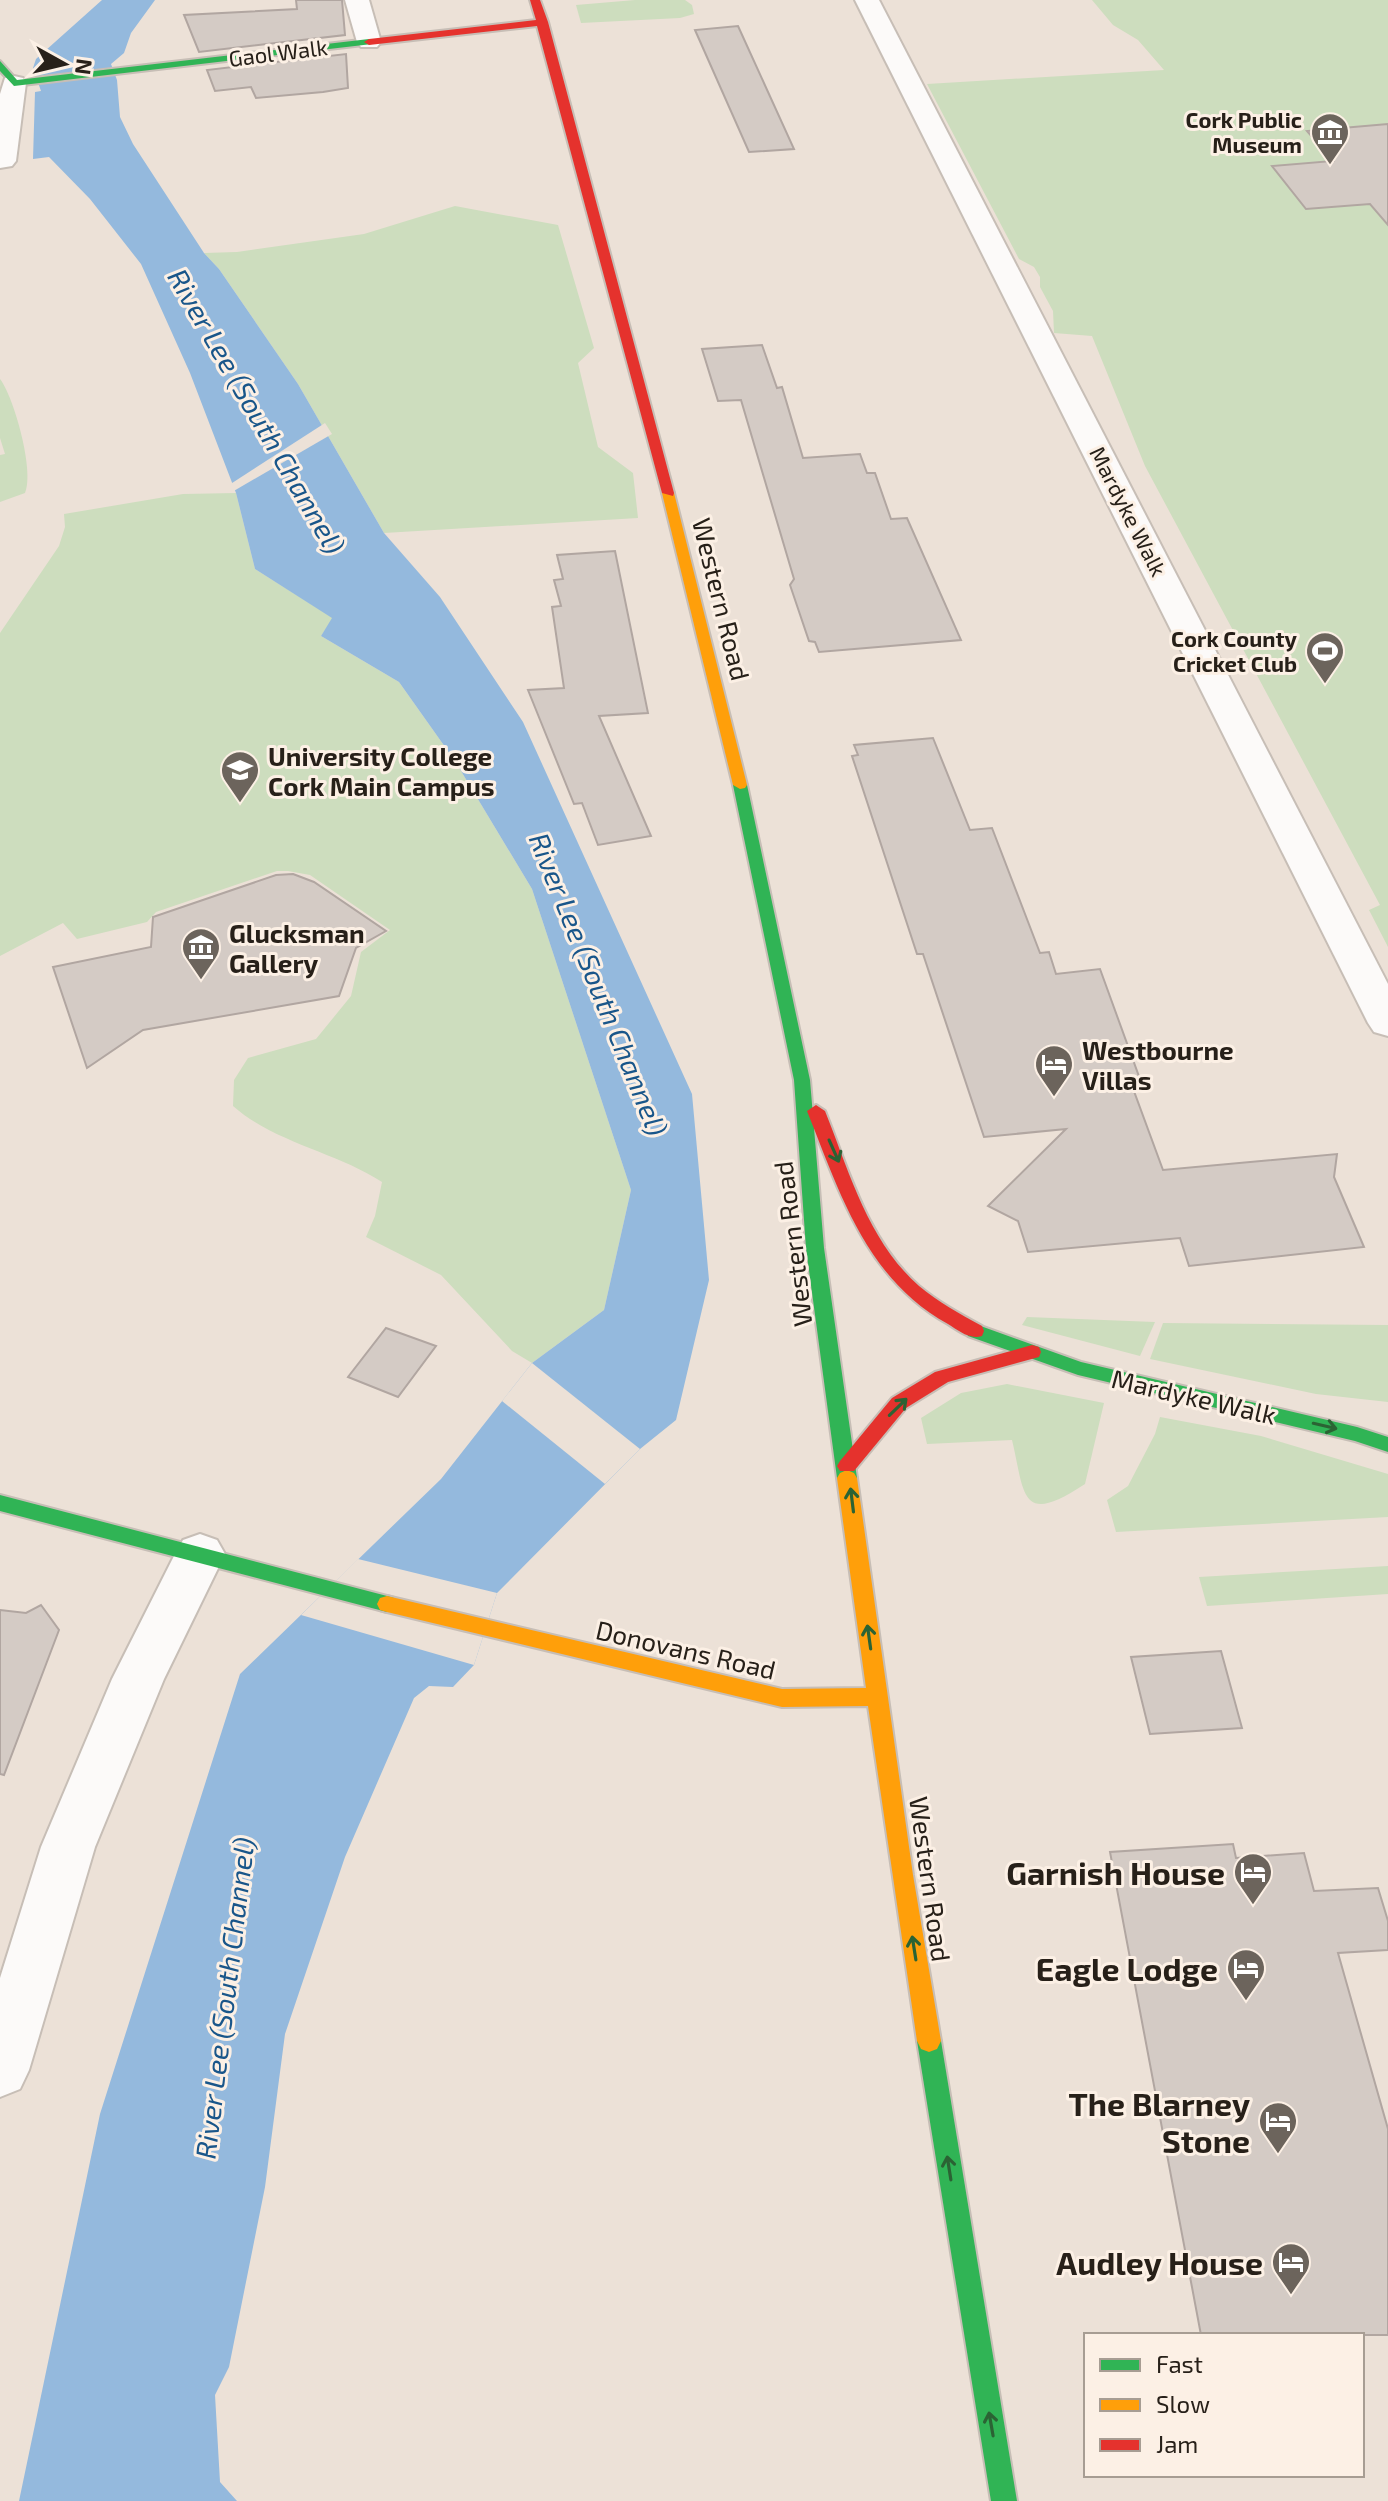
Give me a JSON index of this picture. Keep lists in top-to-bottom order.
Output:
{
  "streets": {
    "main road": [
      "Gaol Walk",
      "Mardyke Walk",
      "Western Road",
      "Donovans Road"
    ]
  },
  "crossings": [
    ["Gaol Walk", "Western Road"],
    ["Mardyke Walk", "Western Road"],
    ["Western Road", "Donovans Road"]
  ],
  "one_way": ["Mardyke Walk", "Western Road"],
  "water": ["River Lee (South Channel)"],
  "places": {
    "museum": ["Cork Public Museum", "Glucksman Gallery"],
    "sports": ["Cork County Cricket Club"],
    "school or university": ["University College Cork Main Campus"],
    "hotel": [
      "Westbourne Villas",
      "Garnish House",
      "Eagle Lodge",
      "The Blarney Stone",
      "Audley House"
    ]
  },
  "legend": ["Fast", "Slow", "Jam"],
  "north": "right"
}
